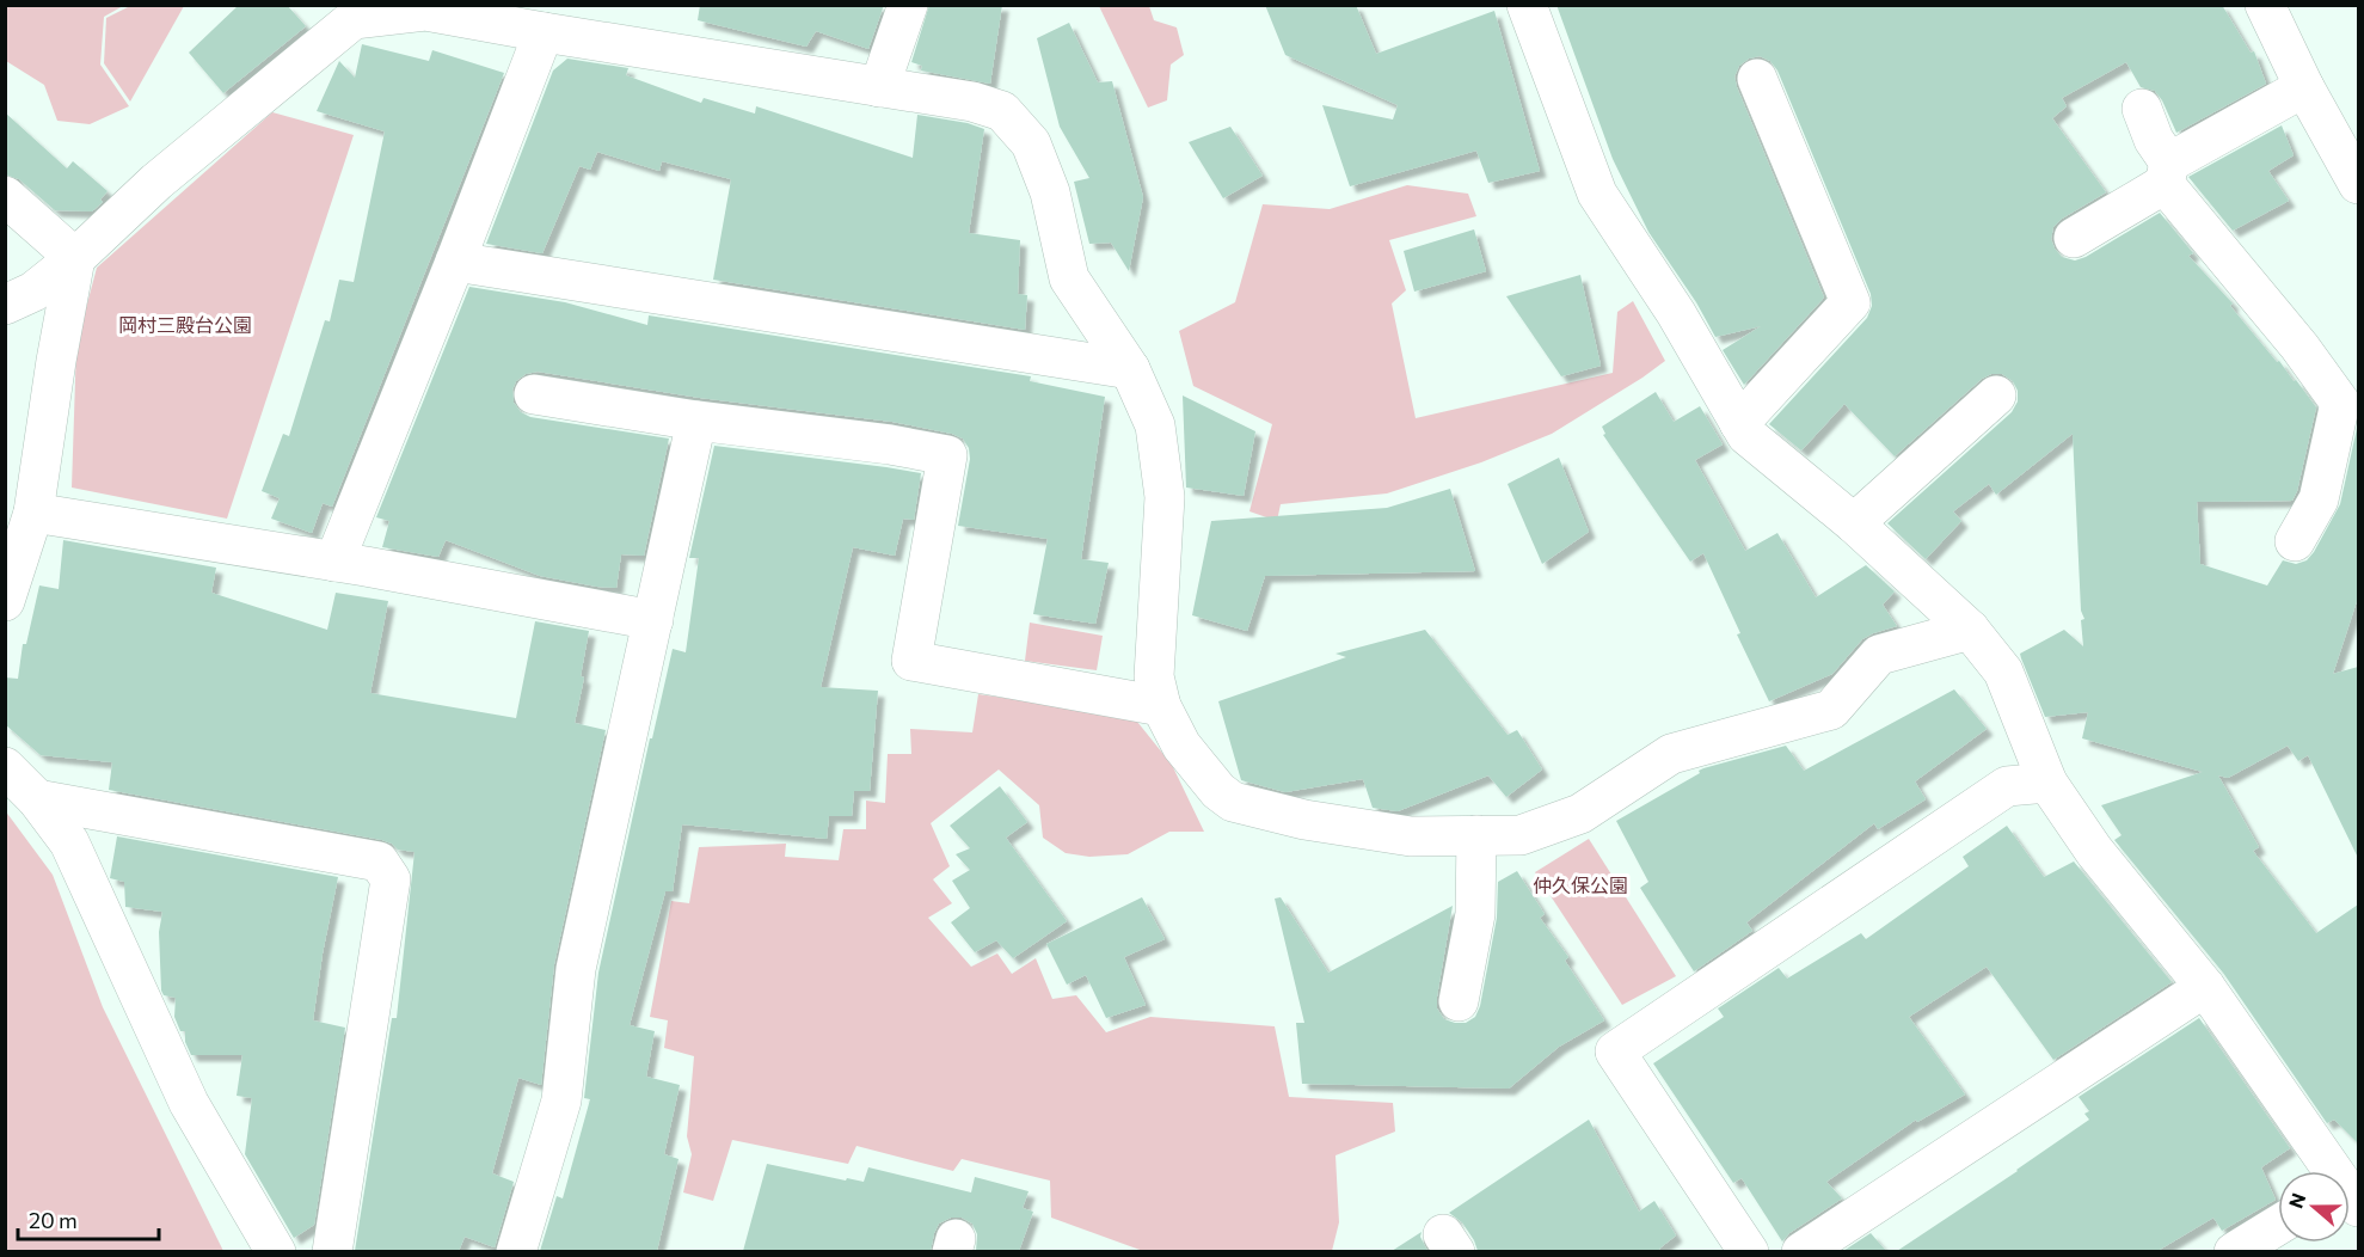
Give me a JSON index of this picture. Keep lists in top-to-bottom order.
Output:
{
  "parks": ["岡村三殿台公園", "仲久保公園"],
  "scale_bar": "20 m",
  "north": "left"
}
